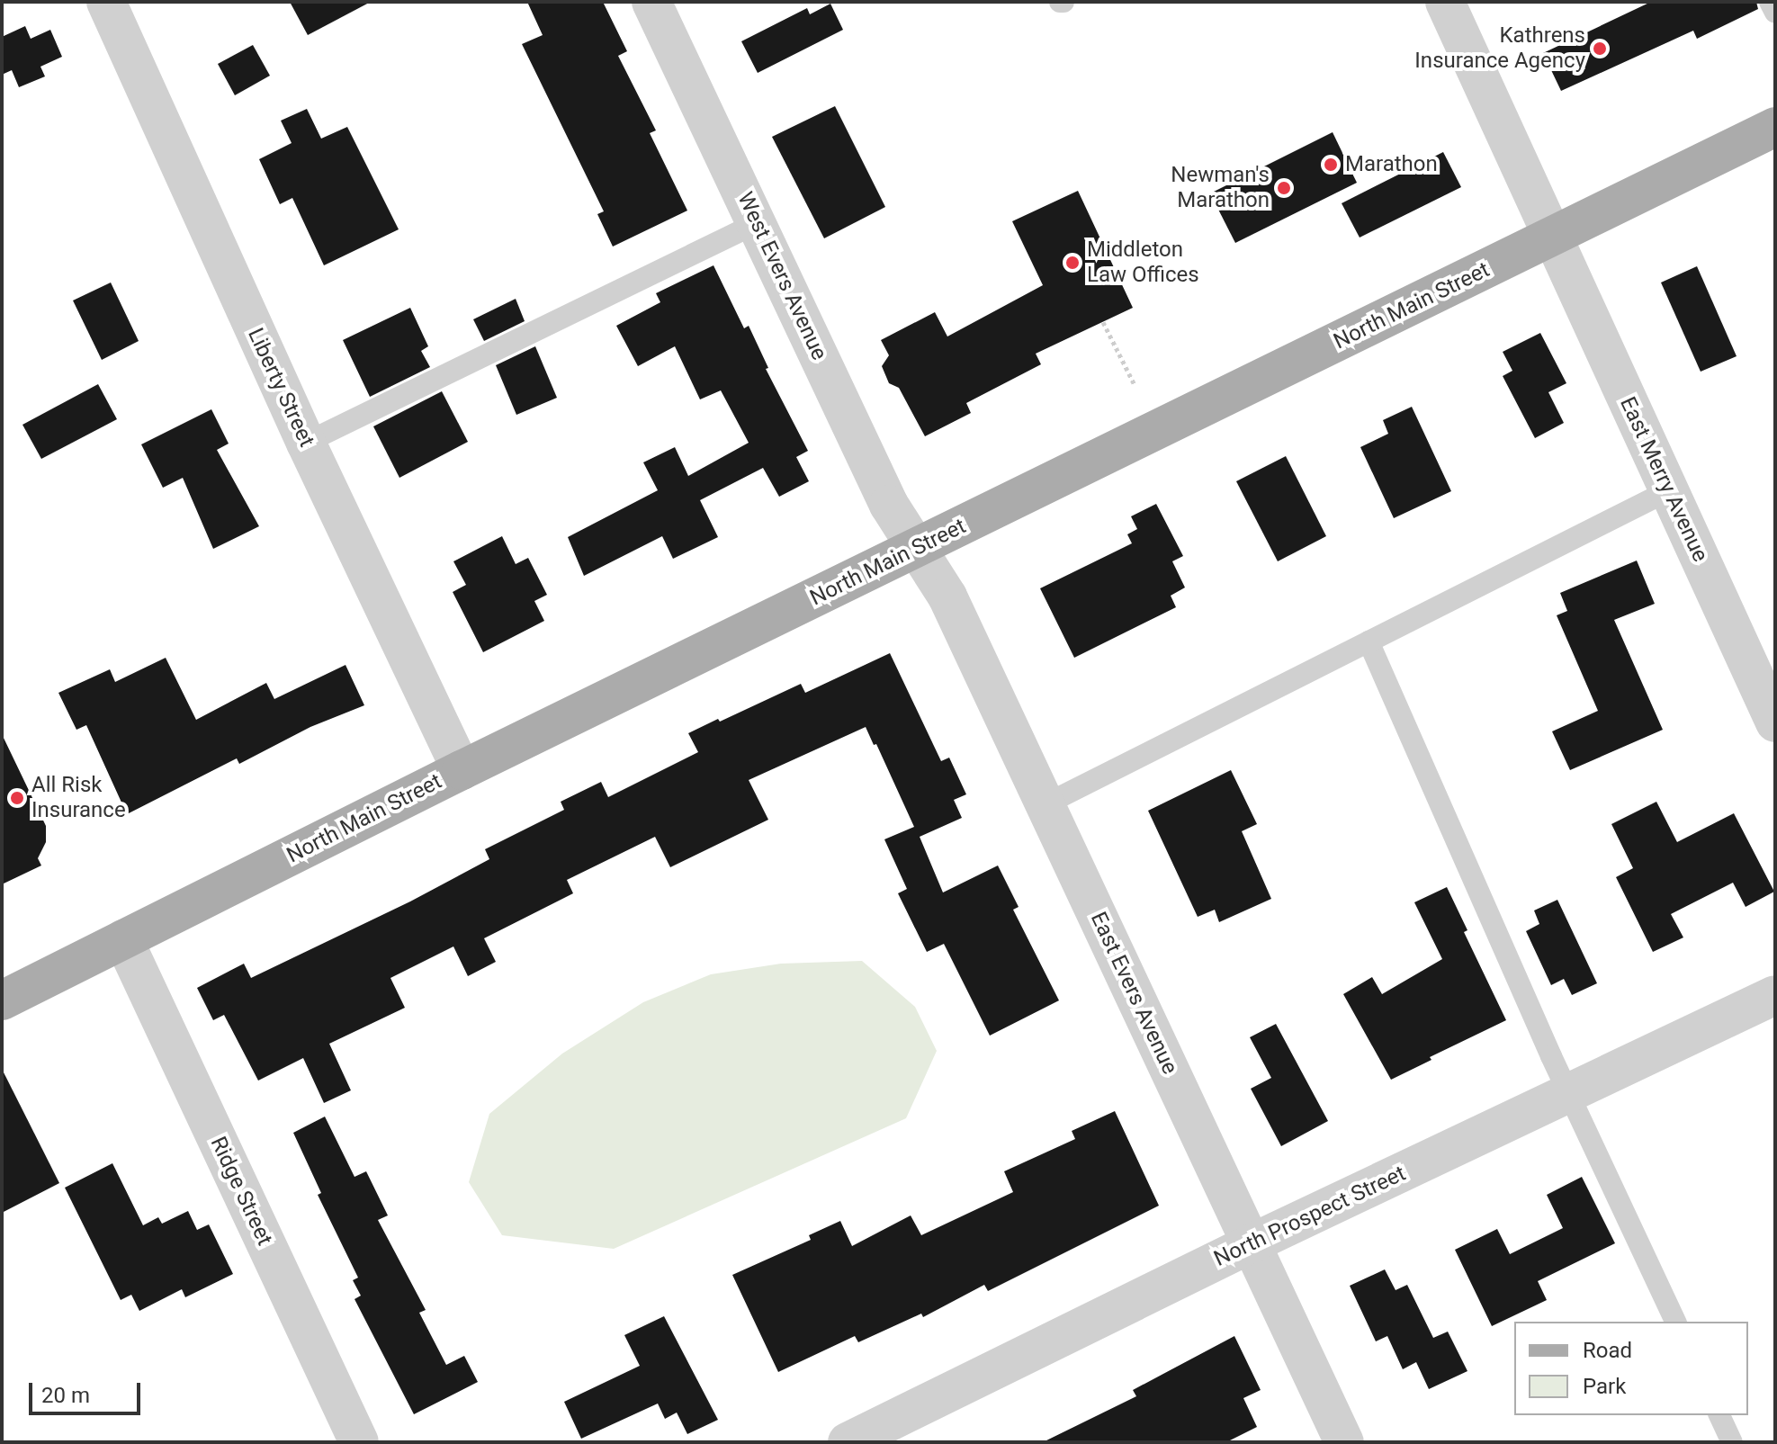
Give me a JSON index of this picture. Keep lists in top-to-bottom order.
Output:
{
  "streets": {
    "main road": ["North Main Street"],
    "street": [
      "West Evers Avenue",
      "Liberty Street",
      "East Merry Avenue",
      "East Evers Avenue",
      "Ridge Street",
      "North Prospect Street"
    ]
  },
  "crossings": [
    ["West Evers Avenue", "North Main Street"],
    ["West Evers Avenue", "East Evers Avenue"],
    ["North Main Street", "Liberty Street"],
    ["North Main Street", "East Merry Avenue"],
    ["North Main Street", "East Evers Avenue"],
    ["North Main Street", "Ridge Street"],
    ["East Evers Avenue", "North Prospect Street"]
  ],
  "places": [
    "Kathrens Insurance Agency",
    "Marathon",
    "Newman's Marathon",
    "Middleton Law Offices",
    "All Risk Insurance"
  ],
  "legend": ["Road", "Park"],
  "scale_bar": "20 m"
}
